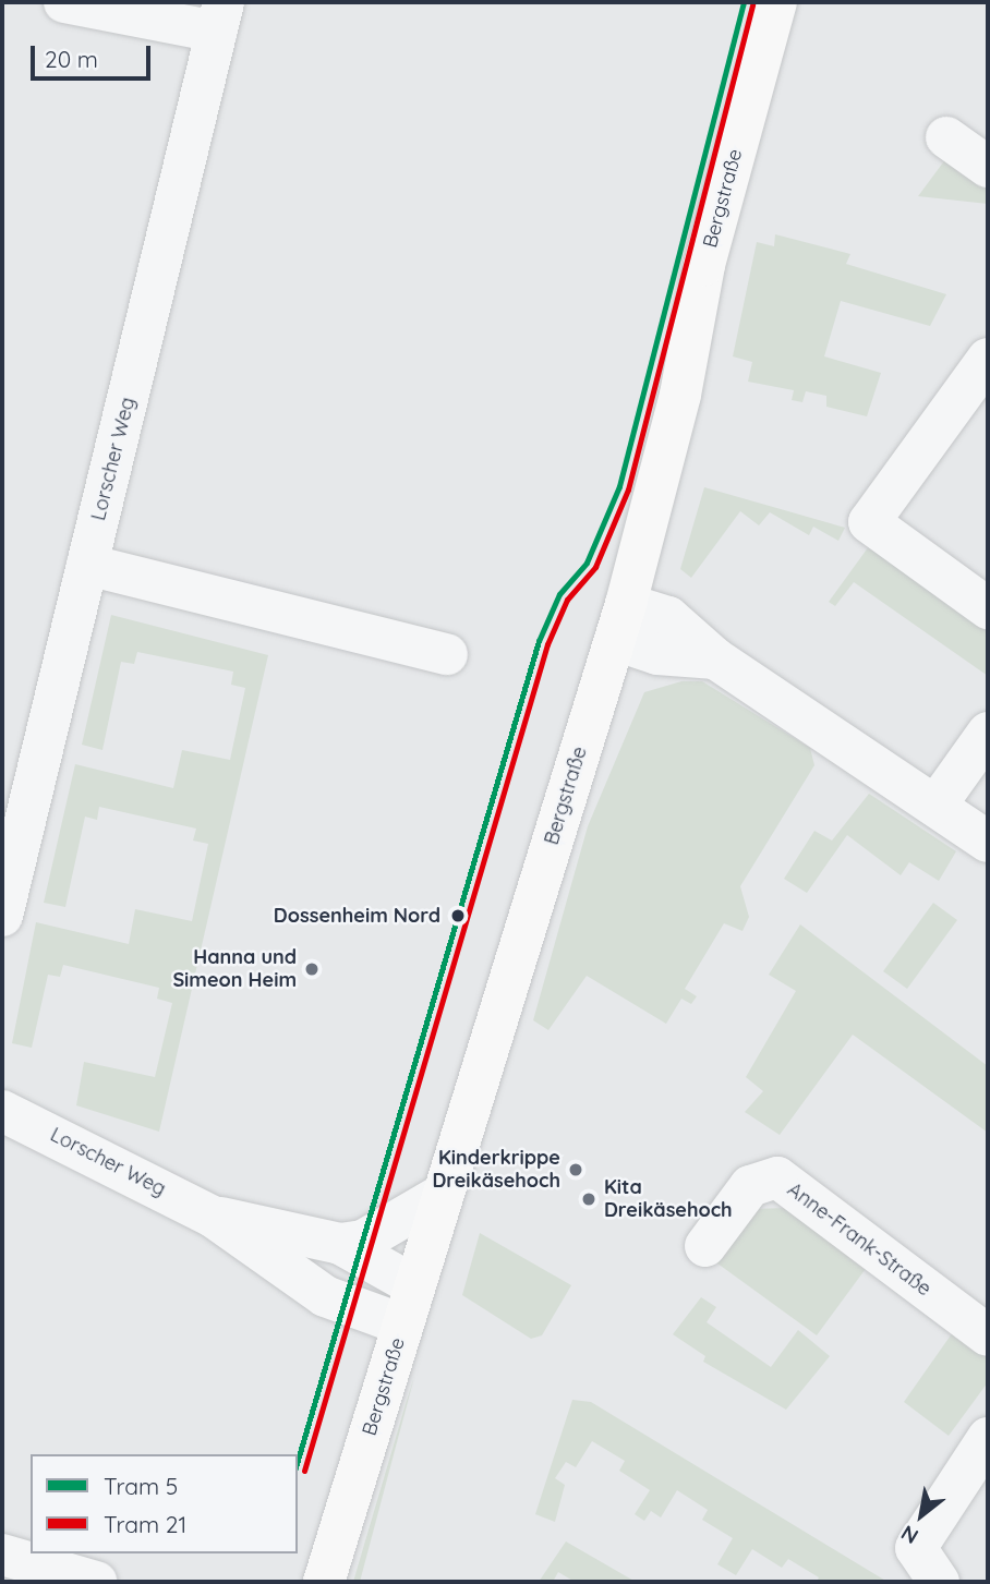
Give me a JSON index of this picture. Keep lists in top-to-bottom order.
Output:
{
  "streets": {
    "main road": ["Bergstraße"],
    "street": ["Lorscher Weg", "Anne-Frank-Straße"]
  },
  "crossings": [
    ["Bergstraße", "Lorscher Weg"]
  ],
  "places": [
    "Dossenheim Nord",
    "Hanna und Simeon Heim",
    "Kinderkrippe Dreikäsehoch",
    "Kita Dreikäsehoch"
  ],
  "lines": ["tram line 5", "tram line 21"],
  "legend": ["Tram 5", "Tram 21"],
  "scale_bar": "20 m",
  "north": "bottom left"
}
